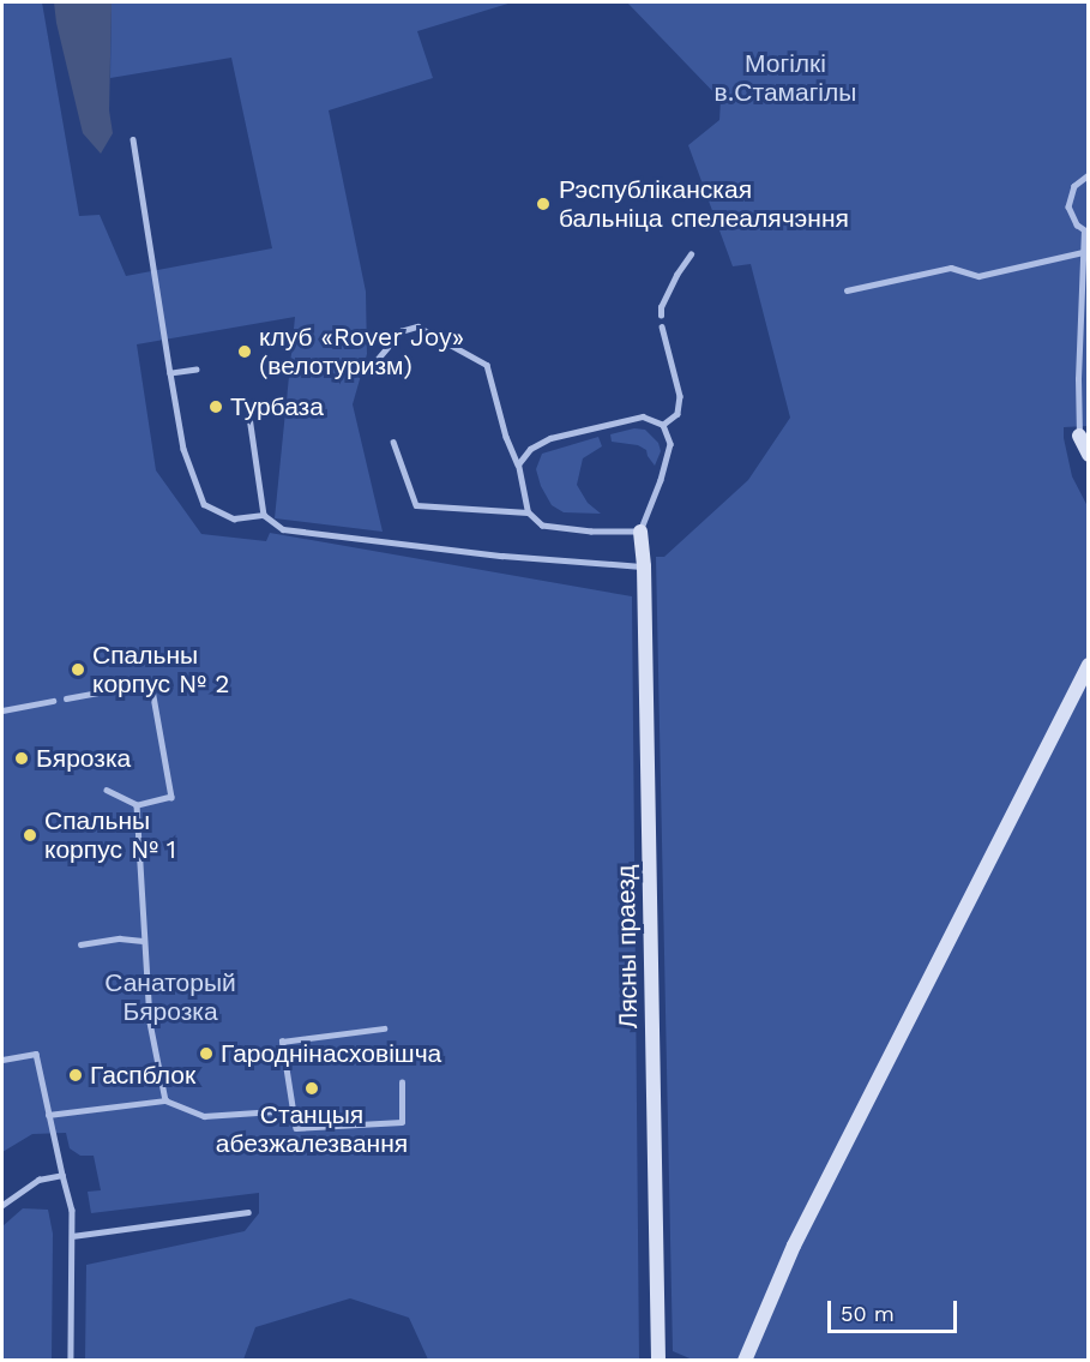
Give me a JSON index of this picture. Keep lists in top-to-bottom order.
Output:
{
  "streets": {
    "street": ["Лясны праезд"]
  },
  "parks": ["Могілкі в.Стамагілы", "Санаторый Бярозка"],
  "places": [
    "Рэспубліканская бальніца спелеалячэння",
    "клуб «Rover Joy» (велотуризм)",
    "Турбаза",
    "Спальны корпус № 2",
    "Бярозка",
    "Спальны корпус № 1",
    "Гароднінасховішча",
    "Гаспблок",
    "Станцыя абезжалезвання"
  ],
  "scale_bar": "50 m"
}
